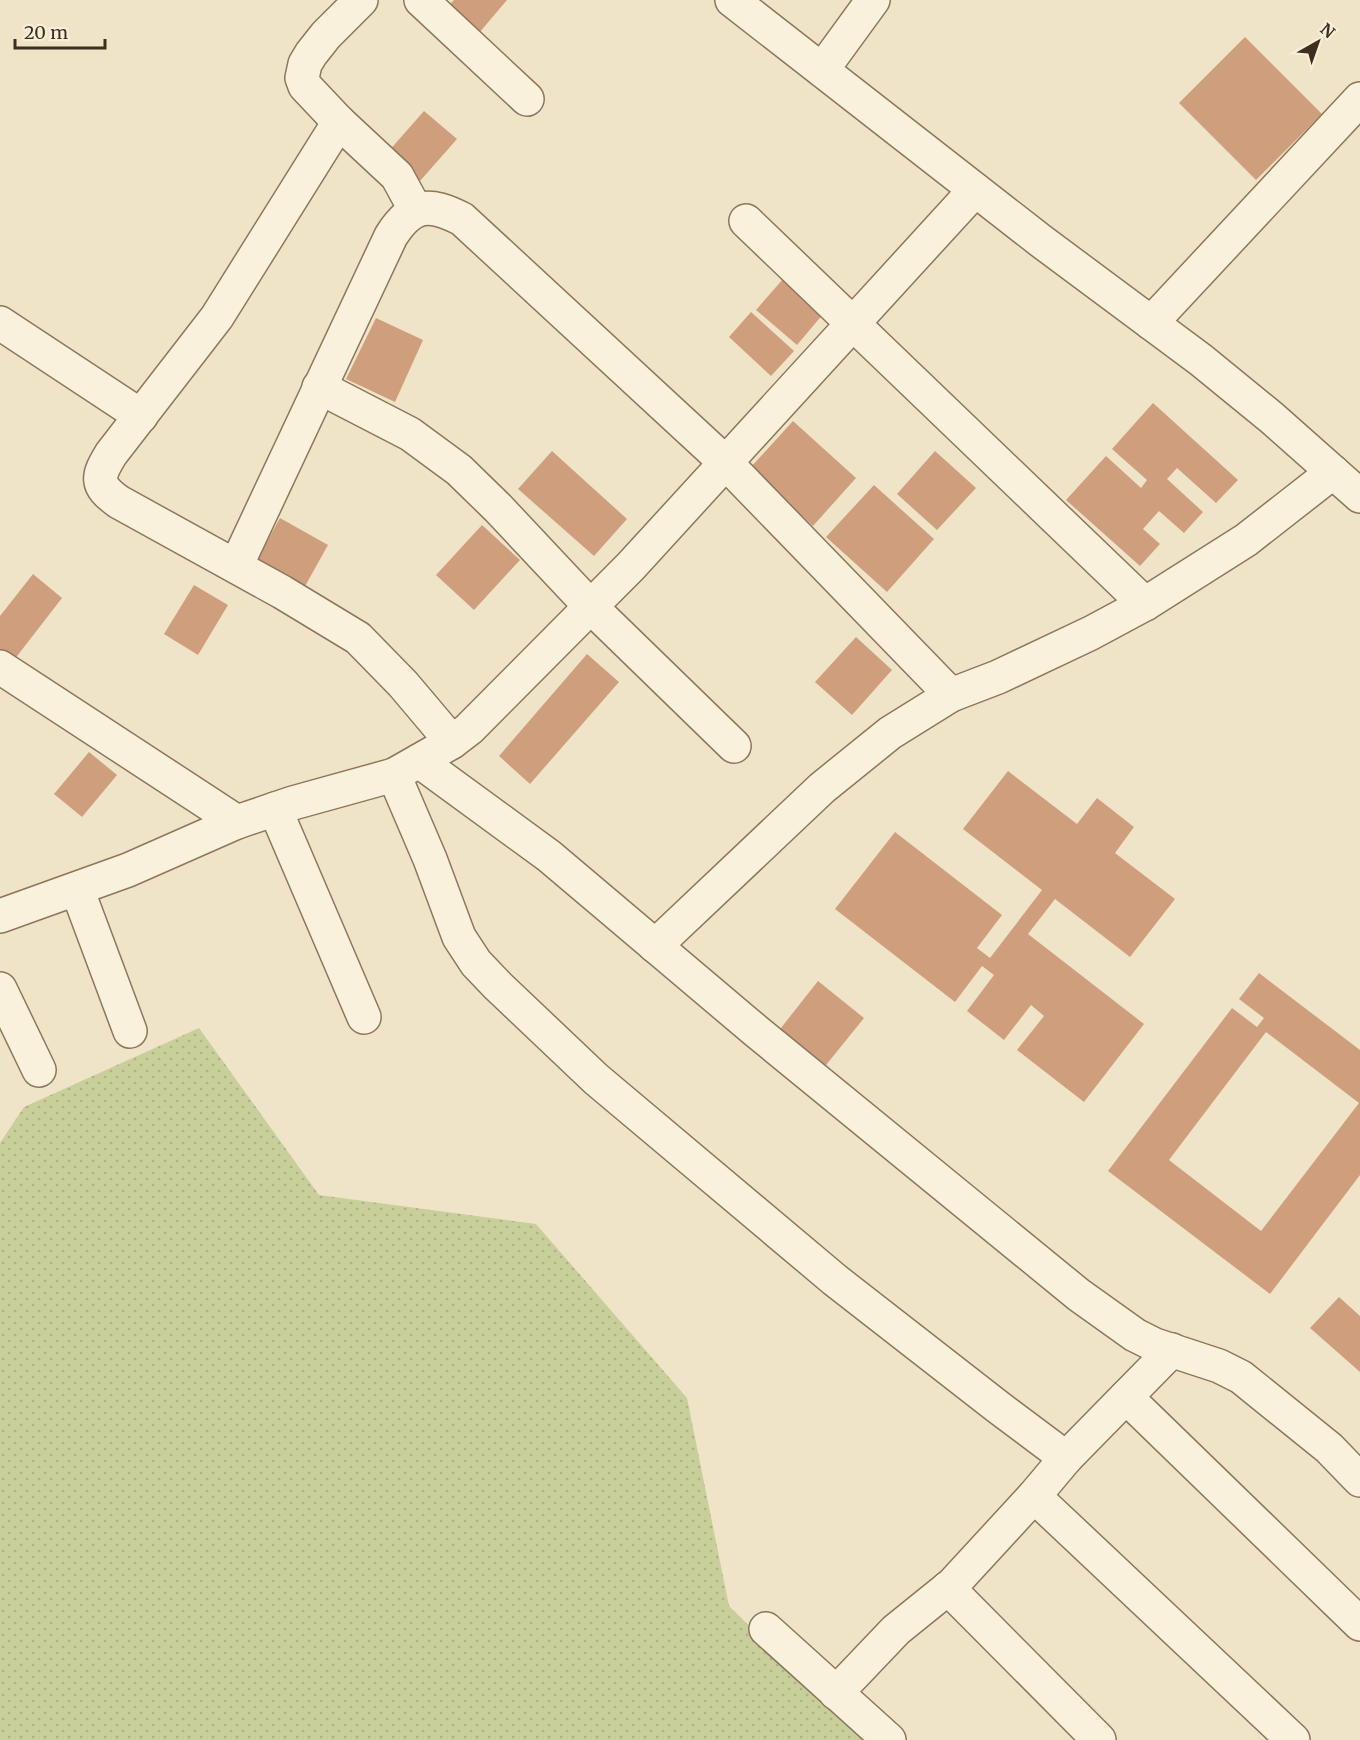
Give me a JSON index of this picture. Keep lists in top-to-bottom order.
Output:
{
  "scale_bar": "20 m",
  "north": "top right"
}
